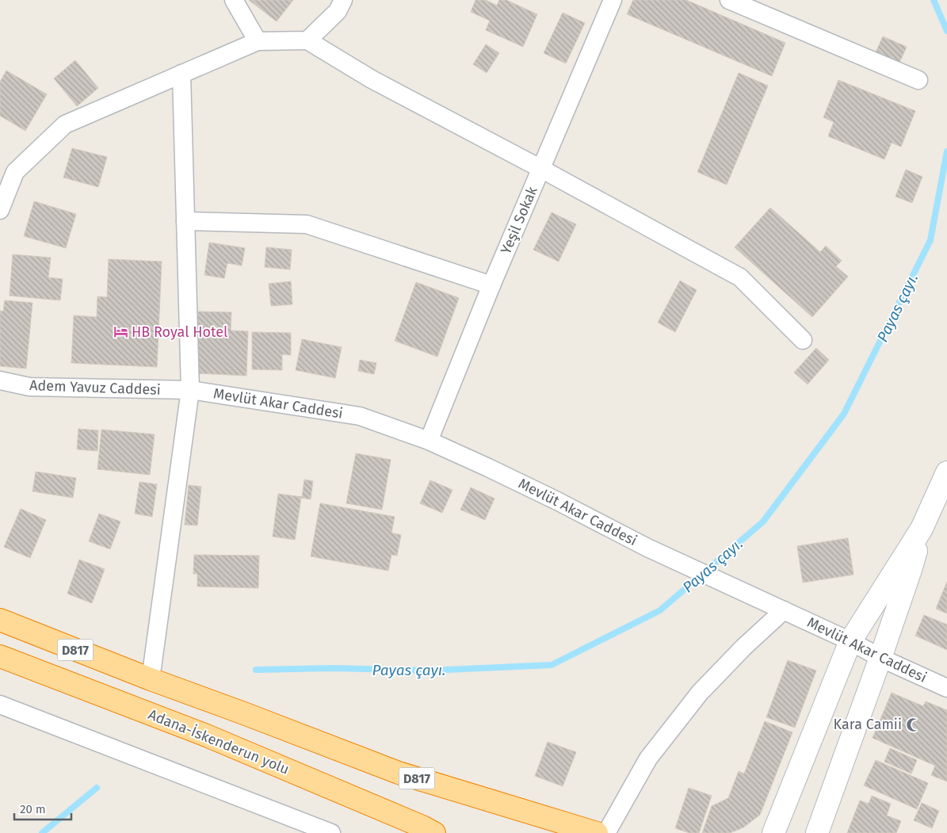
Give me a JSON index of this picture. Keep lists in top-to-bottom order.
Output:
{
  "streets": {
    "highway": ["D817", "Adana-İskenderun yolu"],
    "street": ["Yeşil Sokak", "Adem Yavuz Caddesi", "Mevlüt Akar Caddesi"]
  },
  "crossings": [
    ["Yeşil Sokak", "Mevlüt Akar Caddesi"],
    ["Adem Yavuz Caddesi", "Mevlüt Akar Caddesi"]
  ],
  "water": ["Payas çayı."],
  "places": {
    "hotel": ["HB Royal Hotel"],
    "mosque": ["Kara Camii"]
  },
  "scale_bar": "20 m"
}
